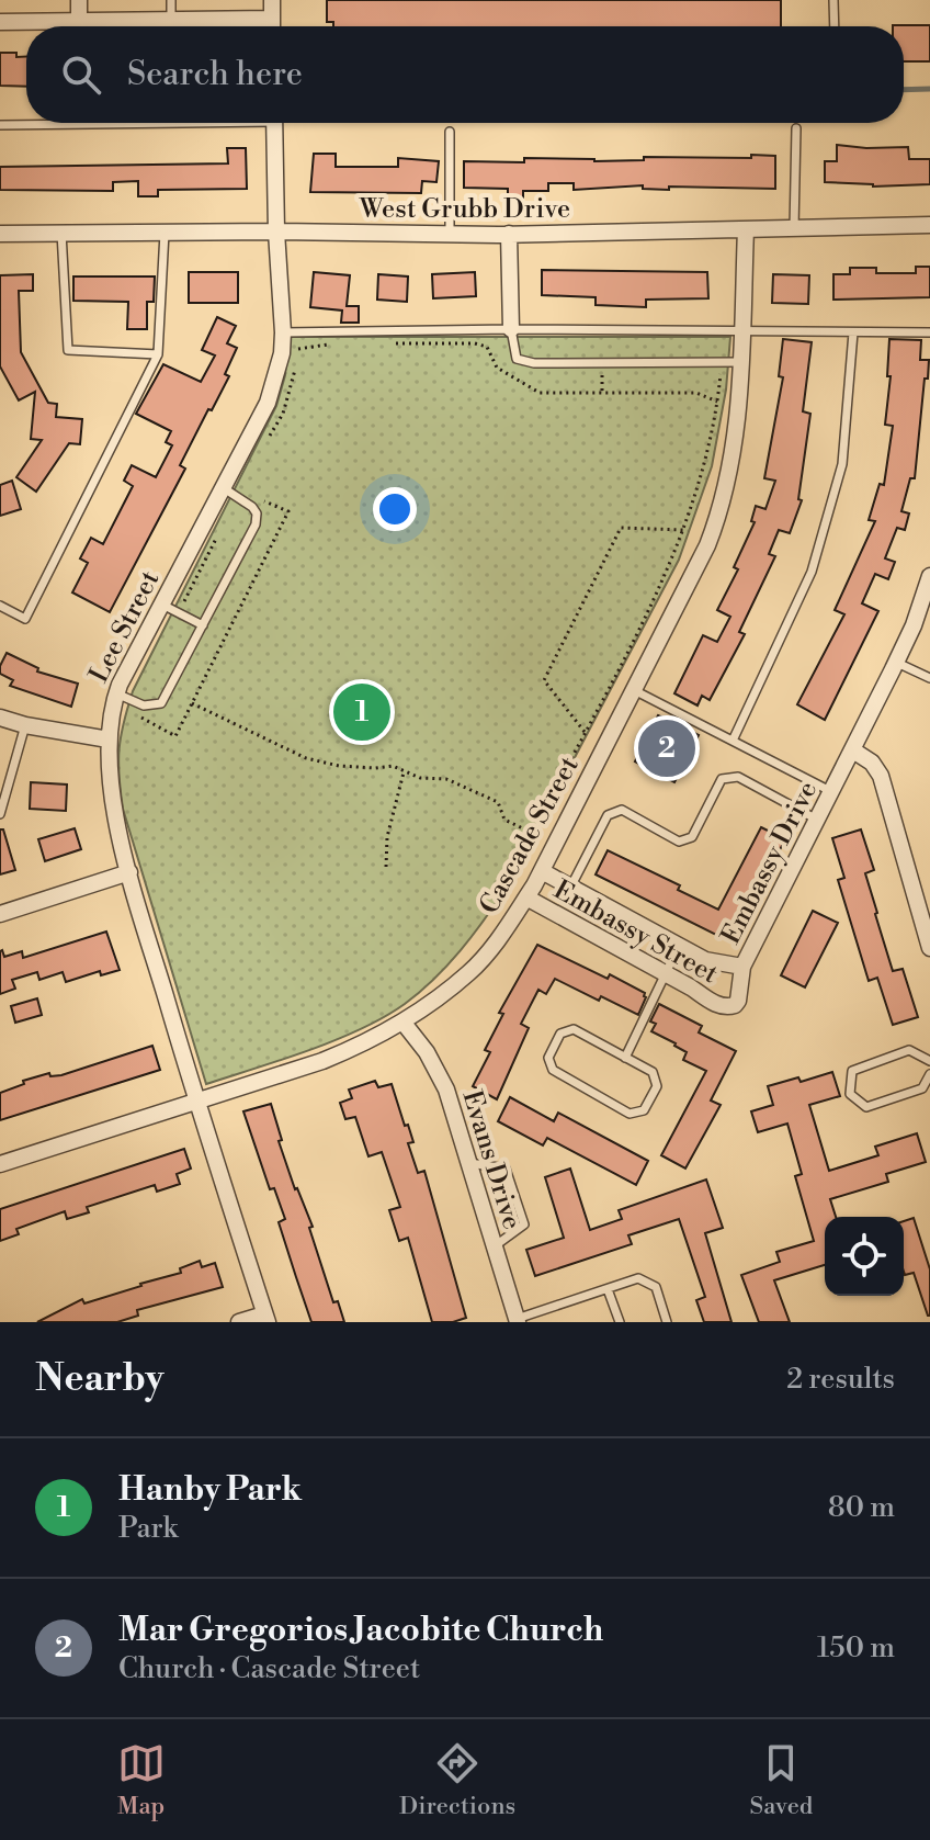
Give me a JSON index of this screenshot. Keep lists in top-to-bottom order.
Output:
{
  "streets": {
    "street": [
      "West Grubb Drive",
      "Lee Street",
      "Cascade Street",
      "Embassy Drive",
      "Embassy Street",
      "Evans Drive"
    ]
  },
  "crossings": [
    ["West Grubb Drive", "Lee Street"],
    ["West Grubb Drive", "Cascade Street"],
    ["Lee Street", "Cascade Street"],
    ["Cascade Street", "Embassy Drive"],
    ["Cascade Street", "Embassy Street"],
    ["Cascade Street", "Evans Drive"],
    ["Embassy Drive", "Embassy Street"]
  ],
  "page": {
    "search": "Search here",
    "pins": ["1", "2"],
    "heading": ["Nearby", "2 results"],
    "list": [
      {
        "mark": "1",
        "name": "Hanby Park",
        "note": "Park",
        "value": "80 m"
      },
      {
        "mark": "2",
        "name": "Mar Gregorios Jacobite Church",
        "note": "Church · Cascade Street",
        "value": "150 m"
      }
    ],
    "nav": ["Map", "Directions", "Saved"]
  }
}
